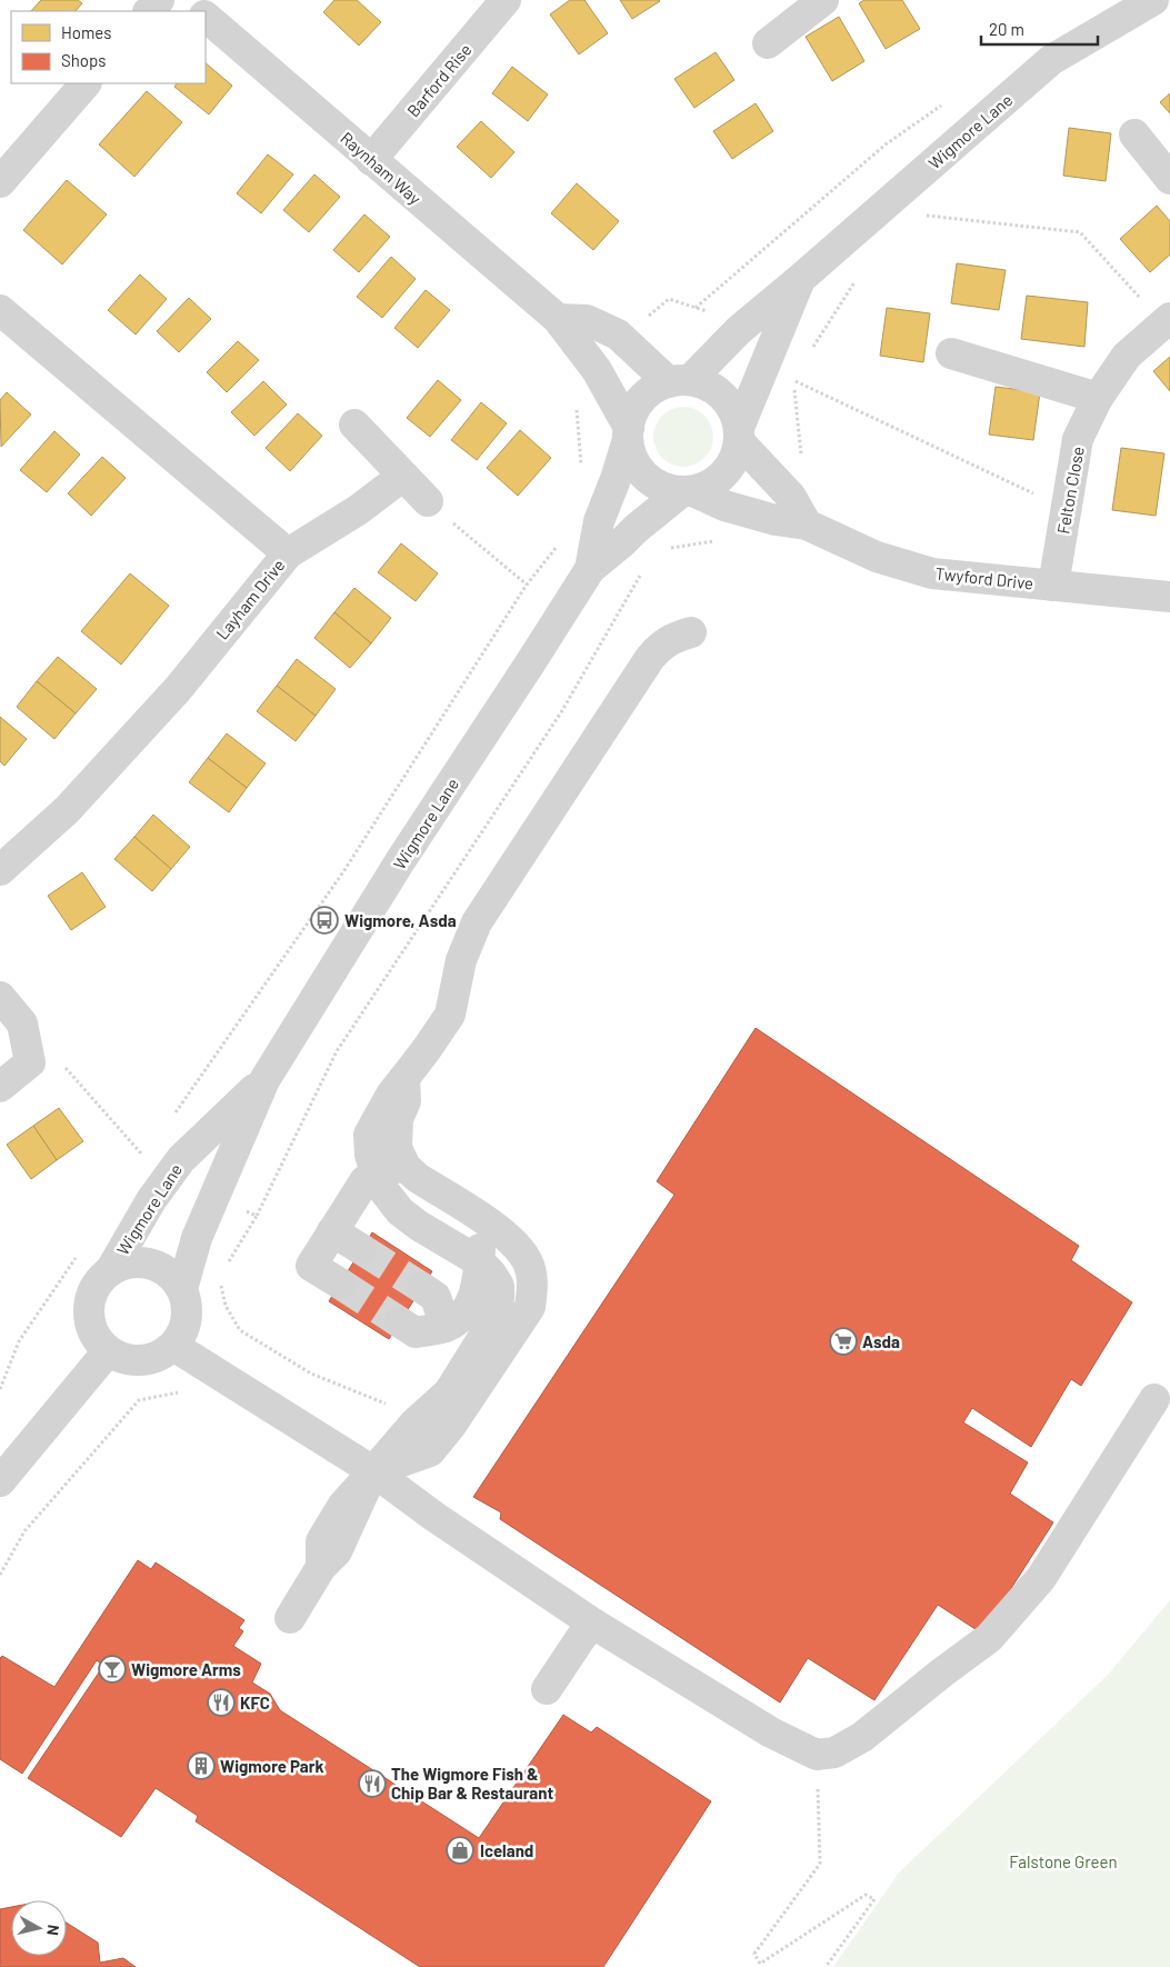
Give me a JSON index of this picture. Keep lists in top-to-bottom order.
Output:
{
  "streets": {
    "street": [
      "Barford Rise",
      "Wigmore Lane",
      "Raynham Way",
      "Felton Close",
      "Twyford Drive",
      "Layham Drive"
    ]
  },
  "crossings": [
    ["Barford Rise", "Raynham Way"],
    ["Wigmore Lane", "Raynham Way"],
    ["Wigmore Lane", "Twyford Drive"],
    ["Raynham Way", "Twyford Drive"],
    ["Felton Close", "Twyford Drive"]
  ],
  "parks": ["Falstone Green"],
  "places": {
    "bus stop": ["Wigmore, Asda"],
    "supermarket": ["Asda"],
    "bar": ["Wigmore Arms"],
    "restaurant": ["KFC", "The Wigmore Fish & Chip Bar & Restaurant"],
    "building": ["Wigmore Park"],
    "shop": ["Iceland"]
  },
  "legend": ["Homes", "Shops"],
  "scale_bar": "20 m",
  "north": "right"
}
